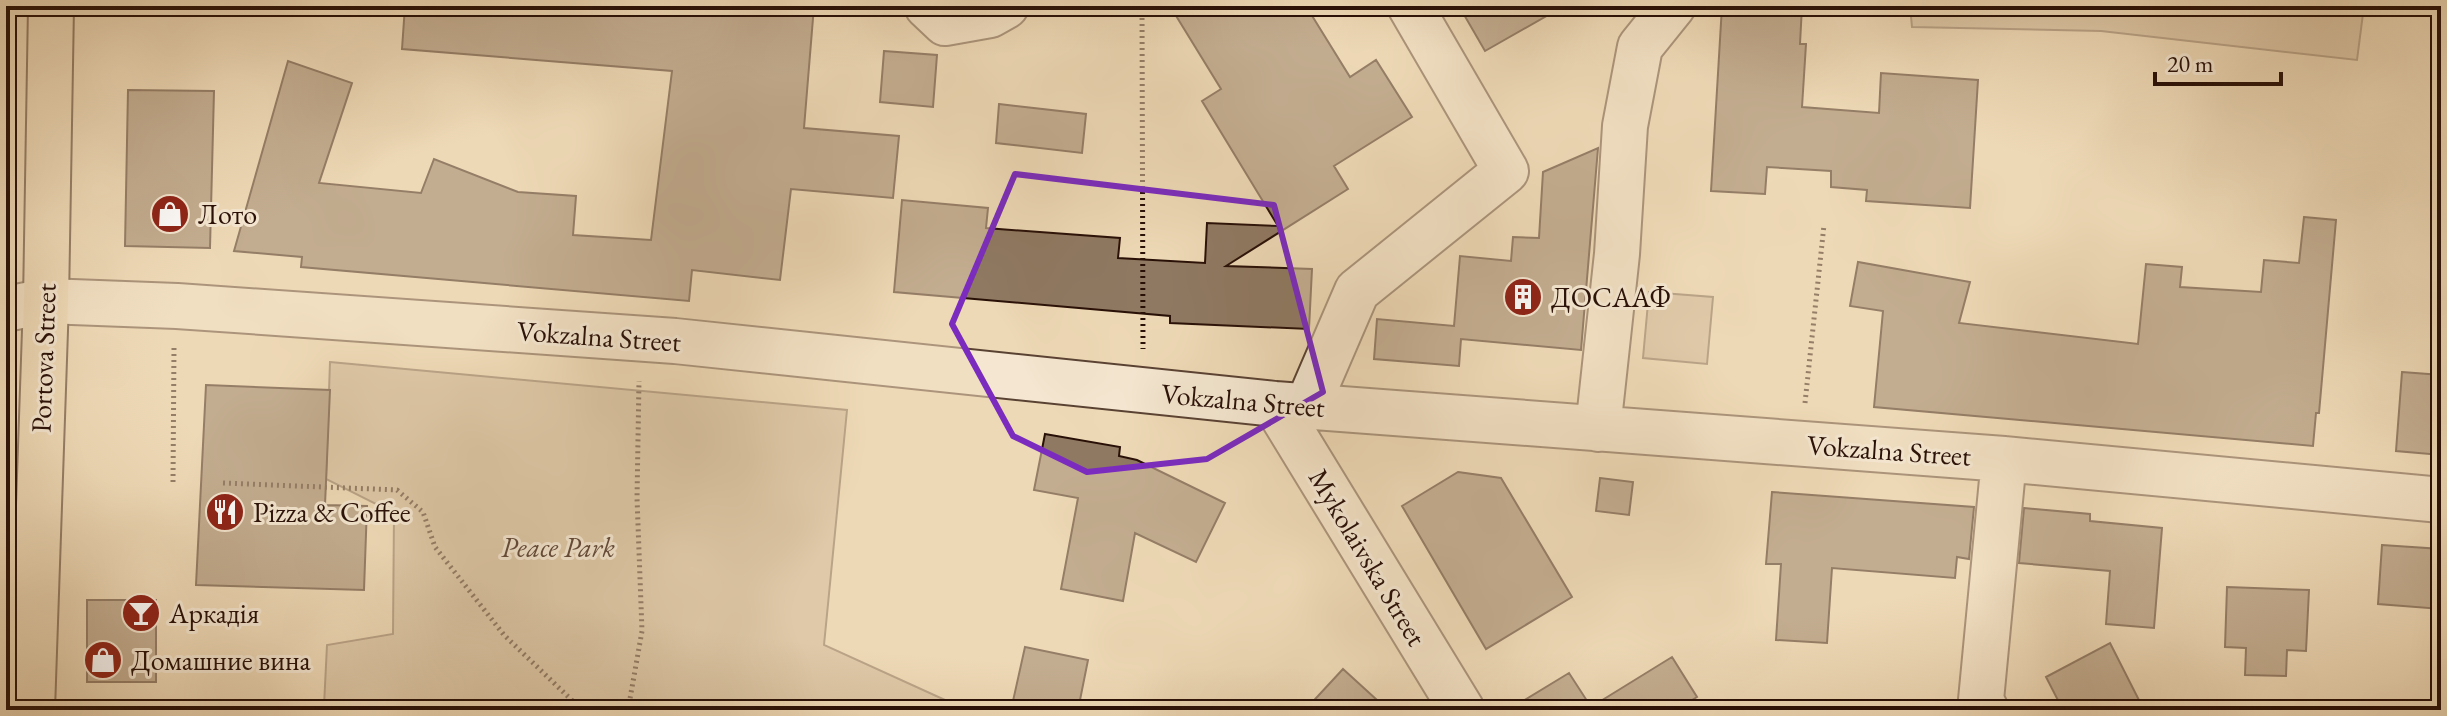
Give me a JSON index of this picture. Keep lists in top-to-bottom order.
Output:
{
  "streets": {
    "main road": ["Portova Street"],
    "street": ["Vokzalna Street", "Mykolaivska Street"]
  },
  "crossings": [
    ["Vokzalna Street", "Portova Street"],
    ["Vokzalna Street", "Mykolaivska Street"]
  ],
  "parks": ["Peace Park"],
  "places": {
    "shop": ["Лото", "Домашние вина"],
    "building": ["ДОСААФ"],
    "restaurant": ["Pizza & Coffee"],
    "bar": ["Аркадія"]
  },
  "scale_bar": "20 m"
}
